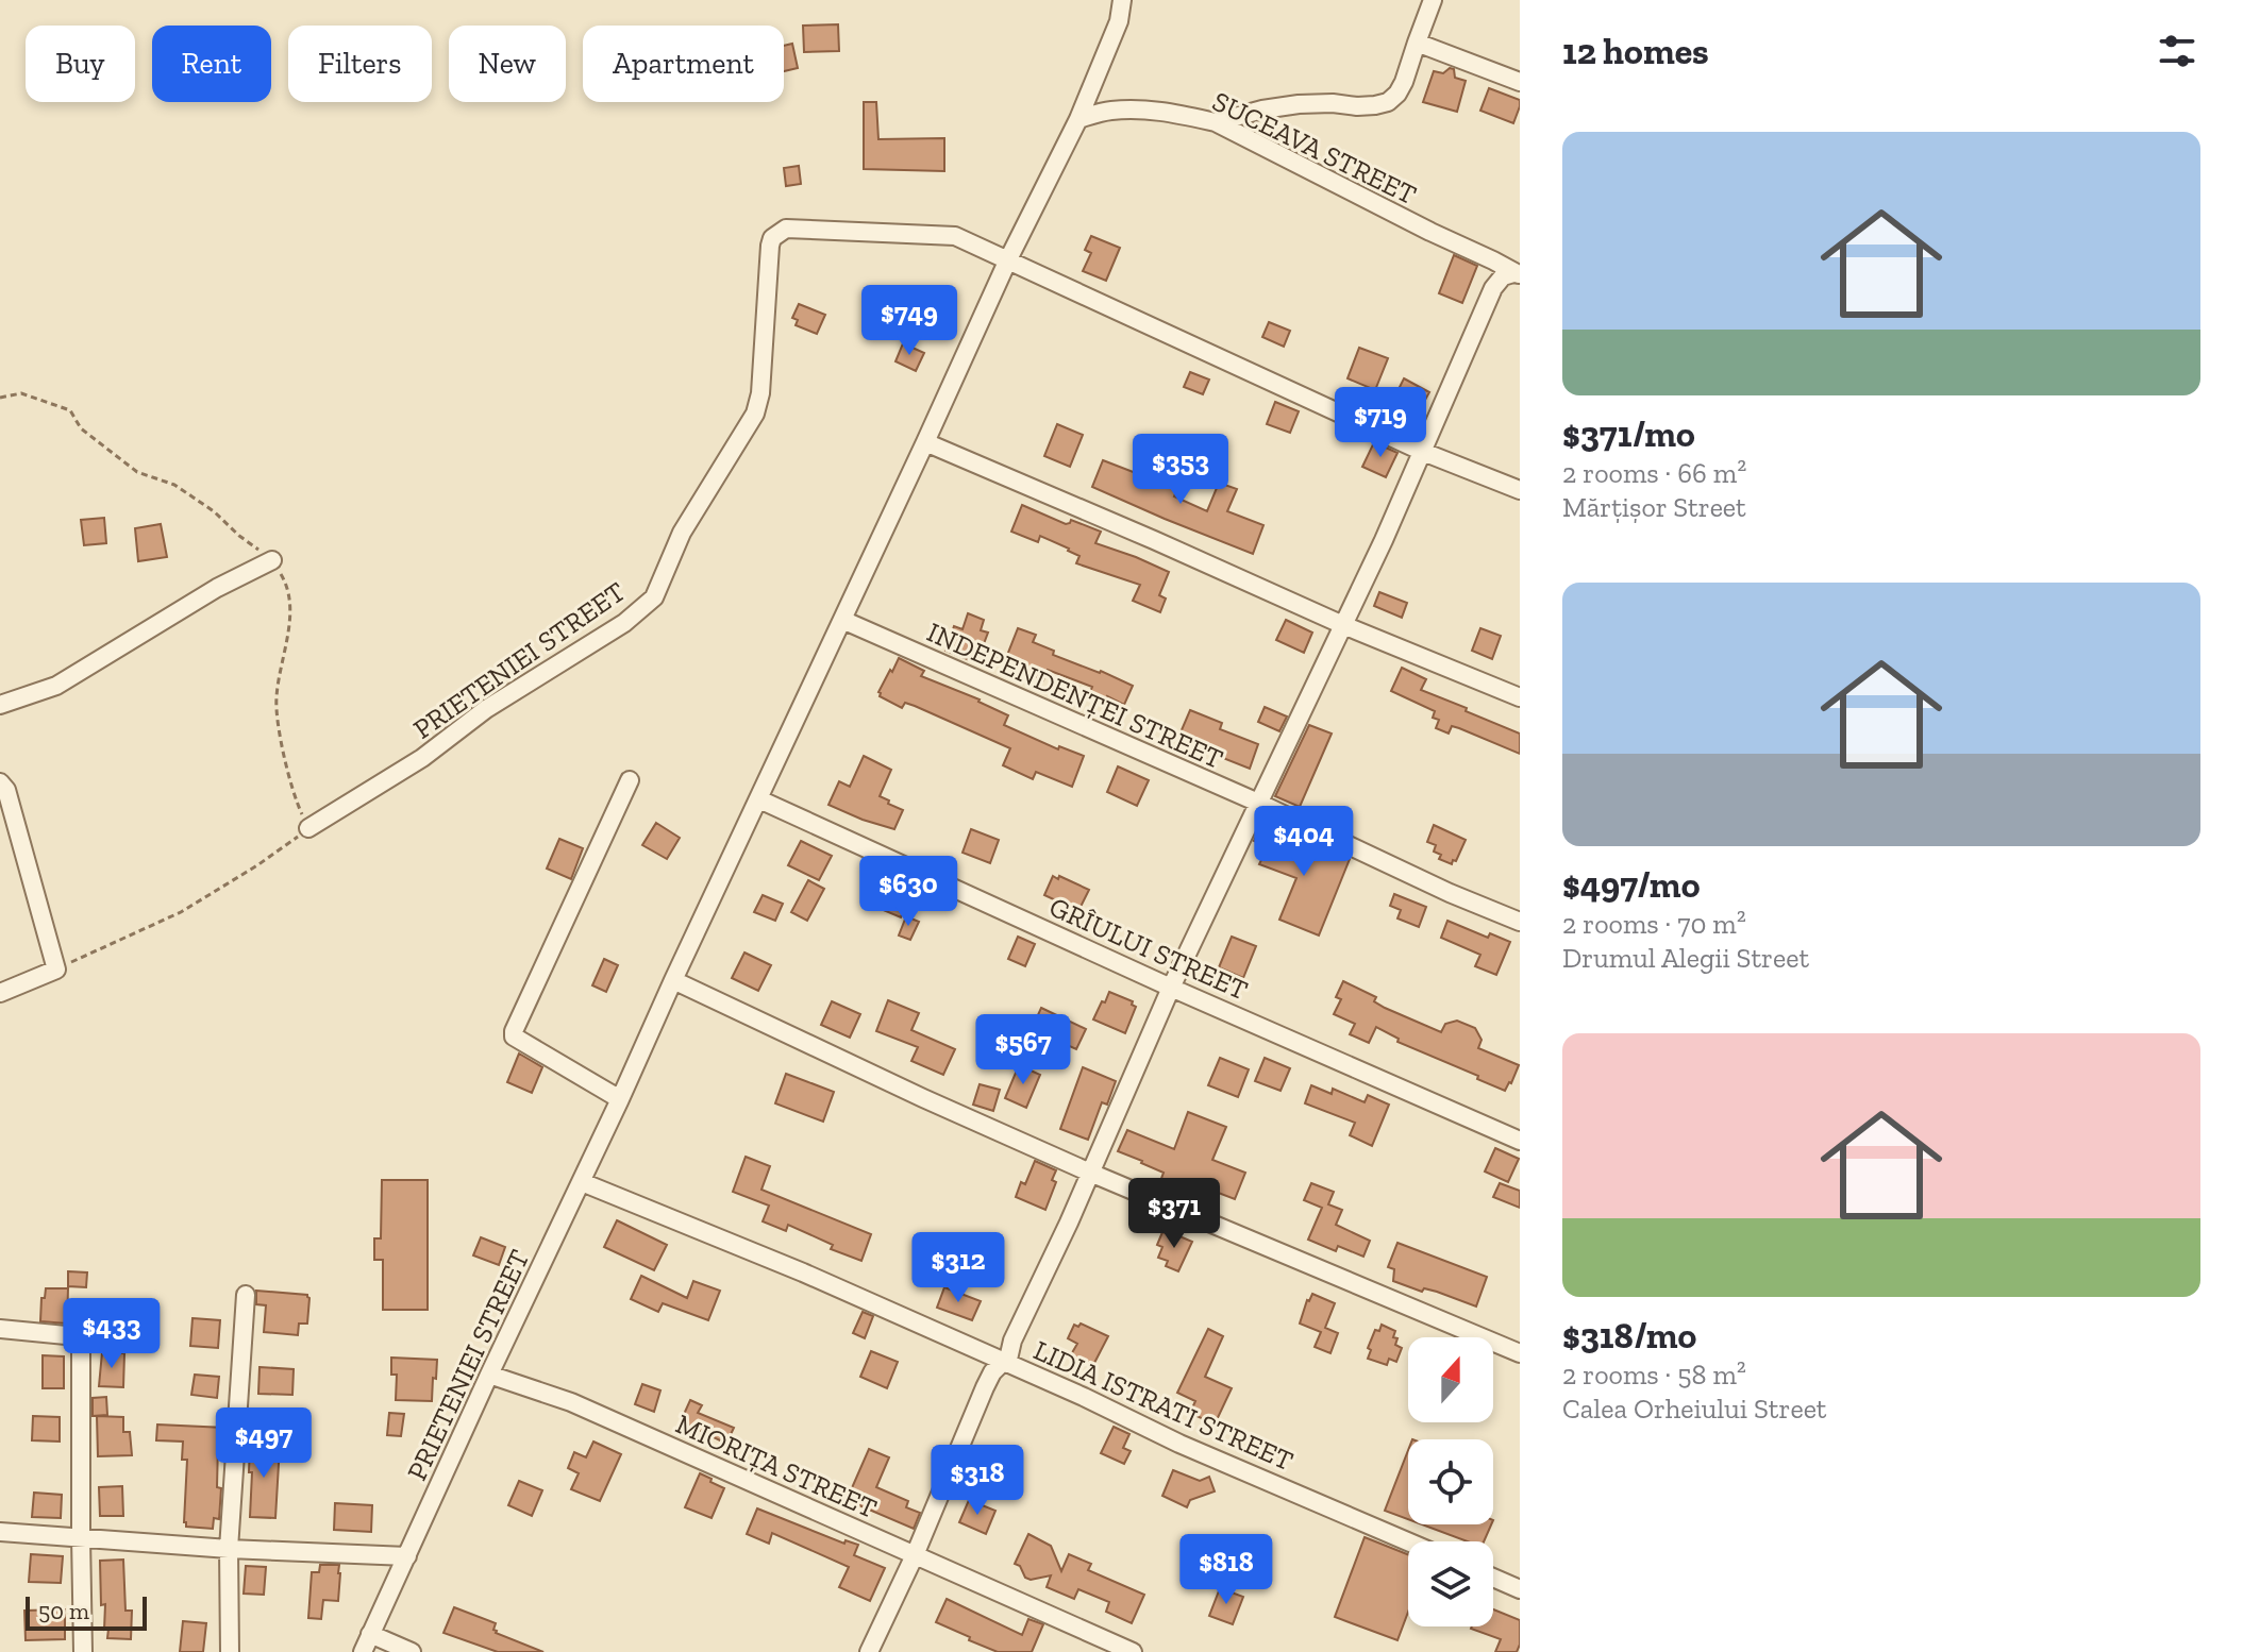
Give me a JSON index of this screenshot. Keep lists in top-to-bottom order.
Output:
{
  "streets": {
    "street": [
      "SUCEAVA STREET",
      "PRIETENIEI STREET",
      "INDEPENDENȚEI STREET",
      "GRÎULUI STREET",
      "LIDIA ISTRATI STREET",
      "MIORIȚA STREET"
    ]
  },
  "crossings": [
    ["SUCEAVA STREET", "PRIETENIEI STREET"],
    ["PRIETENIEI STREET", "INDEPENDENȚEI STREET"],
    ["PRIETENIEI STREET", "GRÎULUI STREET"],
    ["PRIETENIEI STREET", "LIDIA ISTRATI STREET"],
    ["PRIETENIEI STREET", "MIORIȚA STREET"]
  ],
  "scale_bar": "50 m",
  "north": "top",
  "page": {
    "heading": "12 homes",
    "chip": [
      "Buy",
      "Rent",
      "Filters",
      "New",
      "Apartment"
    ],
    "list": [
      {
        "name": "$371/mo",
        "note": "2 rooms · 66 m² · Mărțișor Street"
      },
      {
        "name": "$497/mo",
        "note": "2 rooms · 70 m² · Drumul Alegii Street"
      },
      {
        "name": "$318/mo",
        "note": "2 rooms · 58 m² · Calea Orheiului Street"
      }
    ],
    "price": [
      "$749",
      "$719",
      "$353",
      "$404",
      "$630",
      "$567",
      "$371",
      "$312",
      "$433",
      "$497",
      "$318",
      "$818"
    ],
    "scale": "50 m"
  }
}
